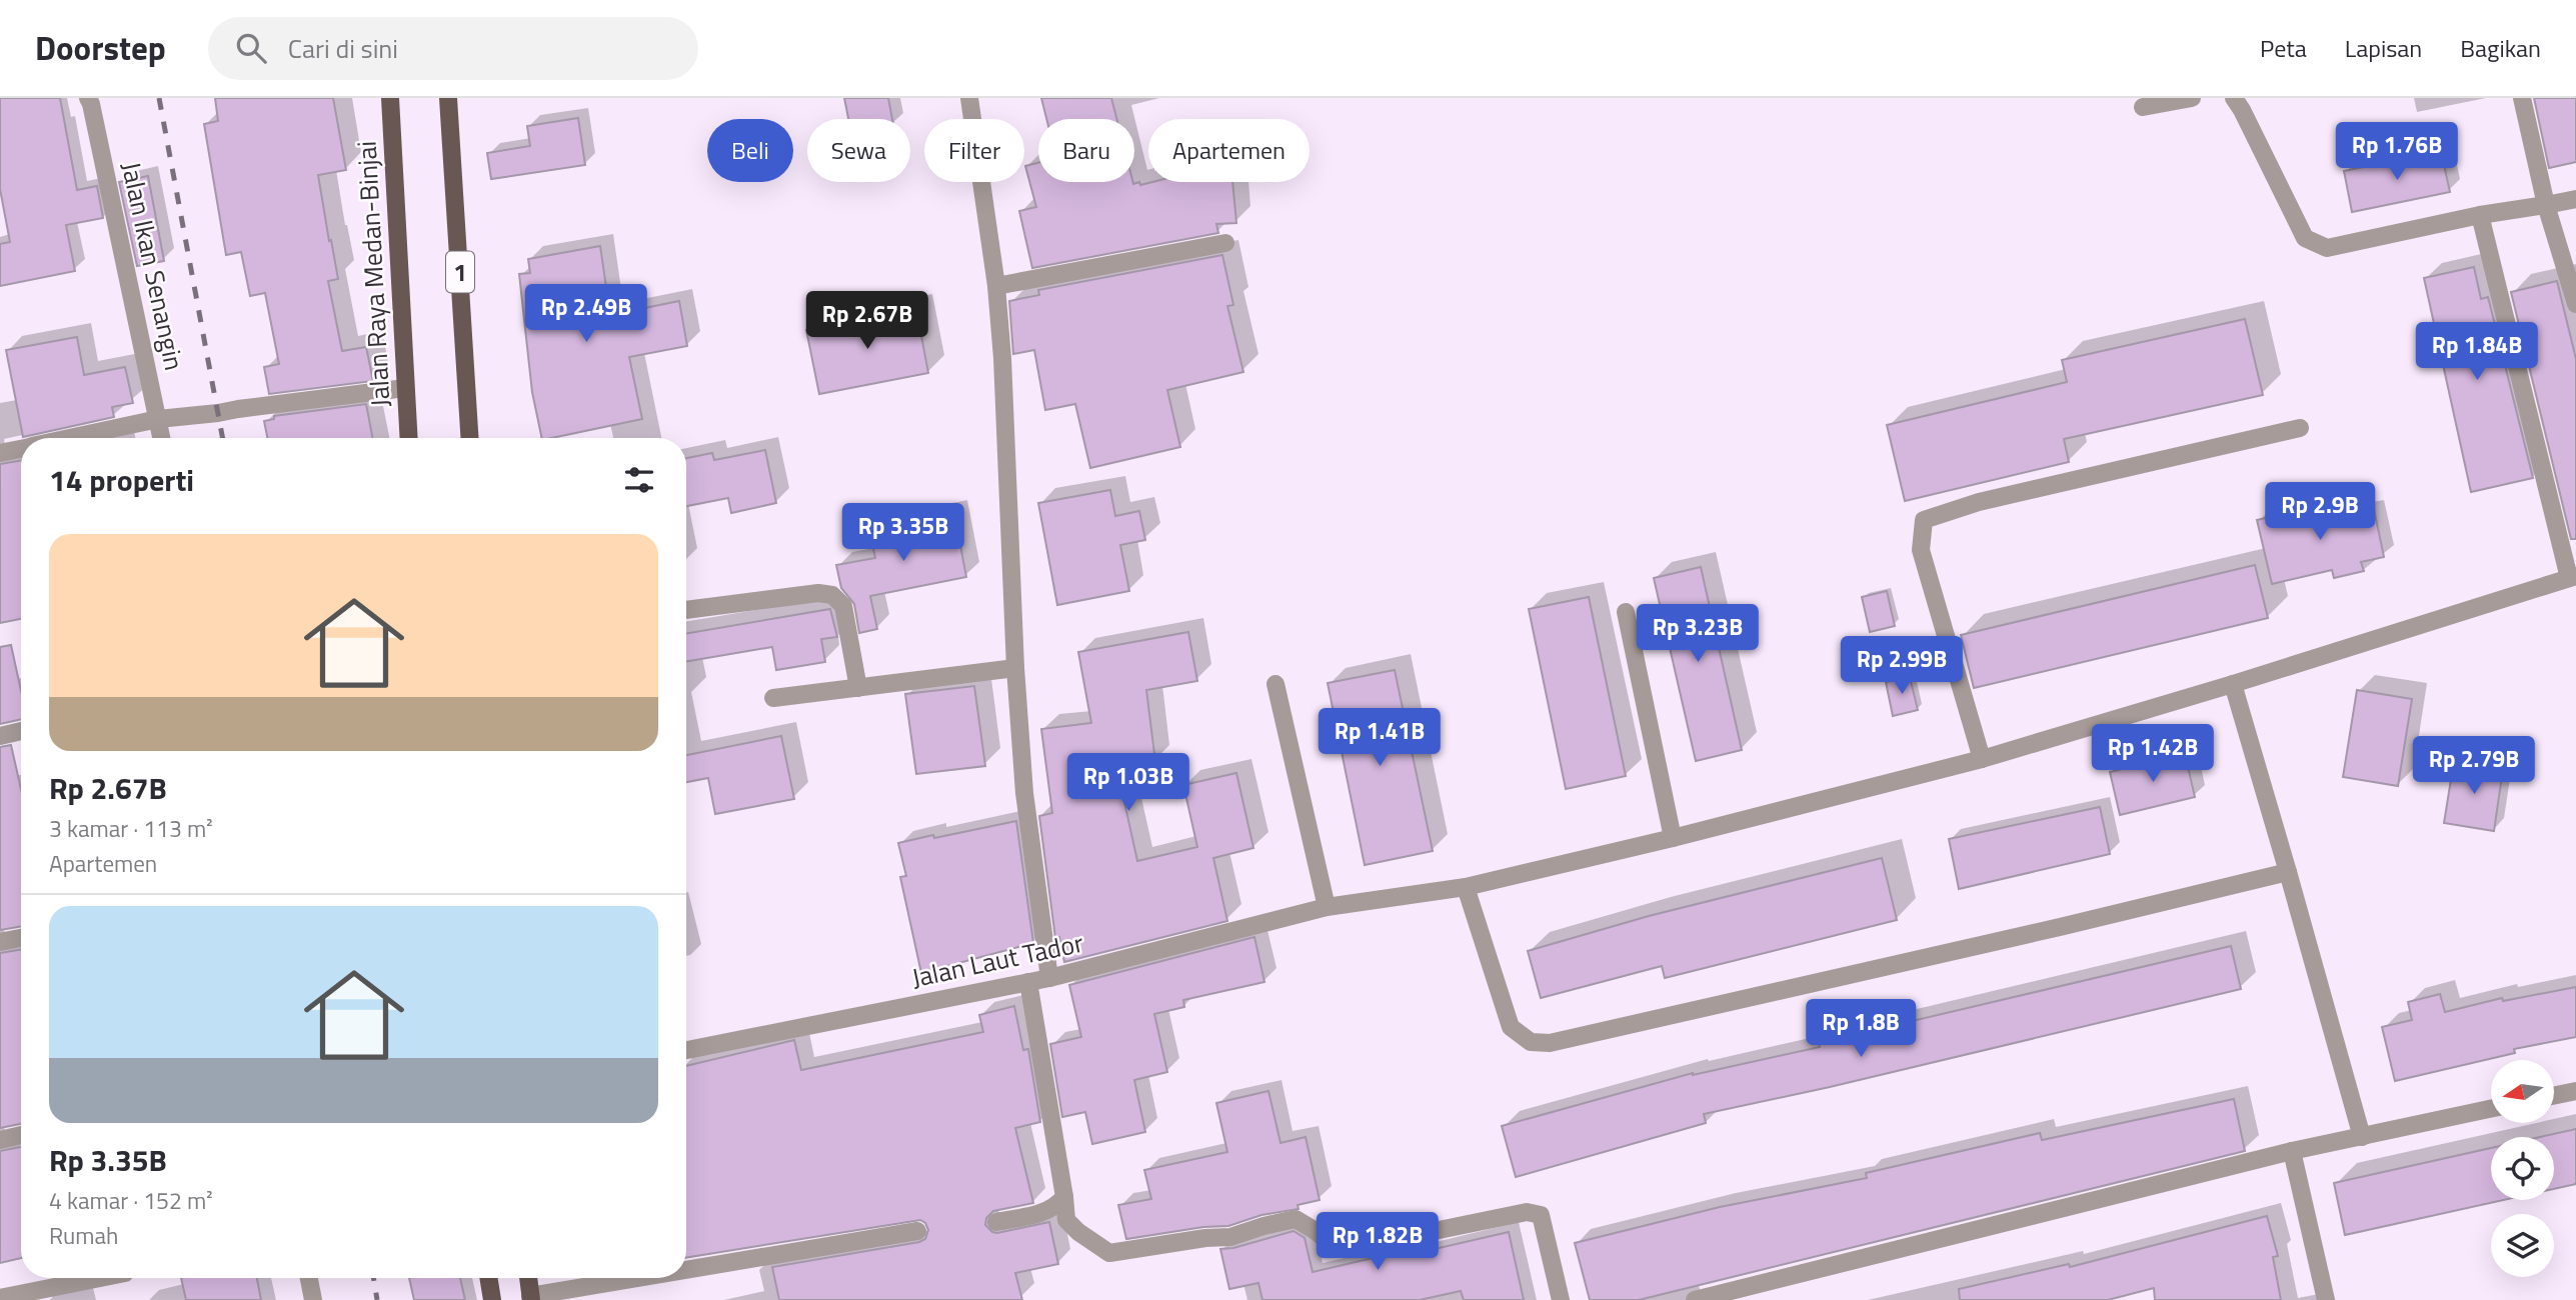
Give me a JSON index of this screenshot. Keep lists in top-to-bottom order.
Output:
{
  "streets": {
    "main road": ["1", "Jalan Raya Medan-Binjai"],
    "street": ["Jalan Ikan Senangin", "Jalan Laut Tador"]
  },
  "north": "left",
  "page": {
    "header": "Doorstep",
    "search": "Cari di sini",
    "nav": ["Peta", "Lapisan", "Bagikan"],
    "chip": [
      "Beli",
      "Sewa",
      "Filter",
      "Baru",
      "Apartemen"
    ],
    "price": [
      "Rp 1.76B",
      "Rp 2.49B",
      "Rp 2.67B",
      "Rp 1.84B",
      "Rp 2.9B",
      "Rp 3.35B",
      "Rp 3.23B",
      "Rp 2.99B",
      "Rp 1.41B",
      "Rp 1.42B",
      "Rp 2.79B",
      "Rp 1.03B",
      "Rp 1.8B",
      "Rp 1.82B"
    ],
    "heading": "14 properti",
    "list": [
      {
        "name": "Rp 2.67B",
        "note": "3 kamar · 113 m² · Apartemen"
      },
      {
        "name": "Rp 3.35B",
        "note": "4 kamar · 152 m² · Rumah"
      }
    ]
  }
}
